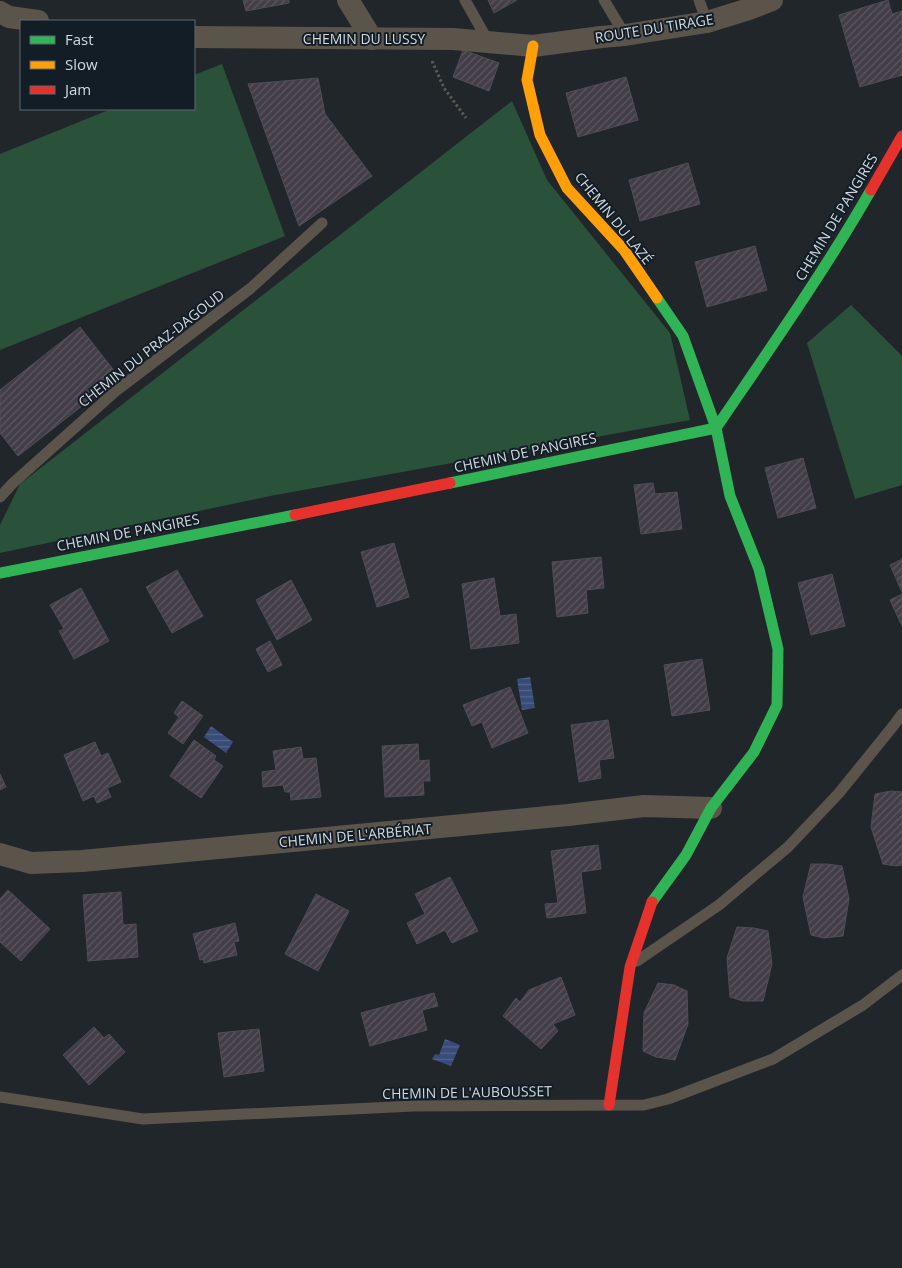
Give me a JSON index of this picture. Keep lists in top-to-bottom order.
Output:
{
  "streets": {
    "street": [
      "ROUTE DU TIRAGE",
      "CHEMIN DU LUSSY",
      "CHEMIN DE PANGIRES",
      "CHEMIN DU LAZÉ",
      "CHEMIN DE L'ARBÉRIAT"
    ],
    "lane": ["CHEMIN DU PRAZ-DAGOUD", "CHEMIN DE L'AUBOUSSET"]
  },
  "crossings": [
    ["ROUTE DU TIRAGE", "CHEMIN DU LUSSY"],
    ["ROUTE DU TIRAGE", "CHEMIN DU LAZÉ"],
    ["CHEMIN DU LUSSY", "CHEMIN DU LAZÉ"],
    ["CHEMIN DE PANGIRES", "CHEMIN DU LAZÉ"]
  ],
  "legend": ["Fast", "Slow", "Jam"]
}
